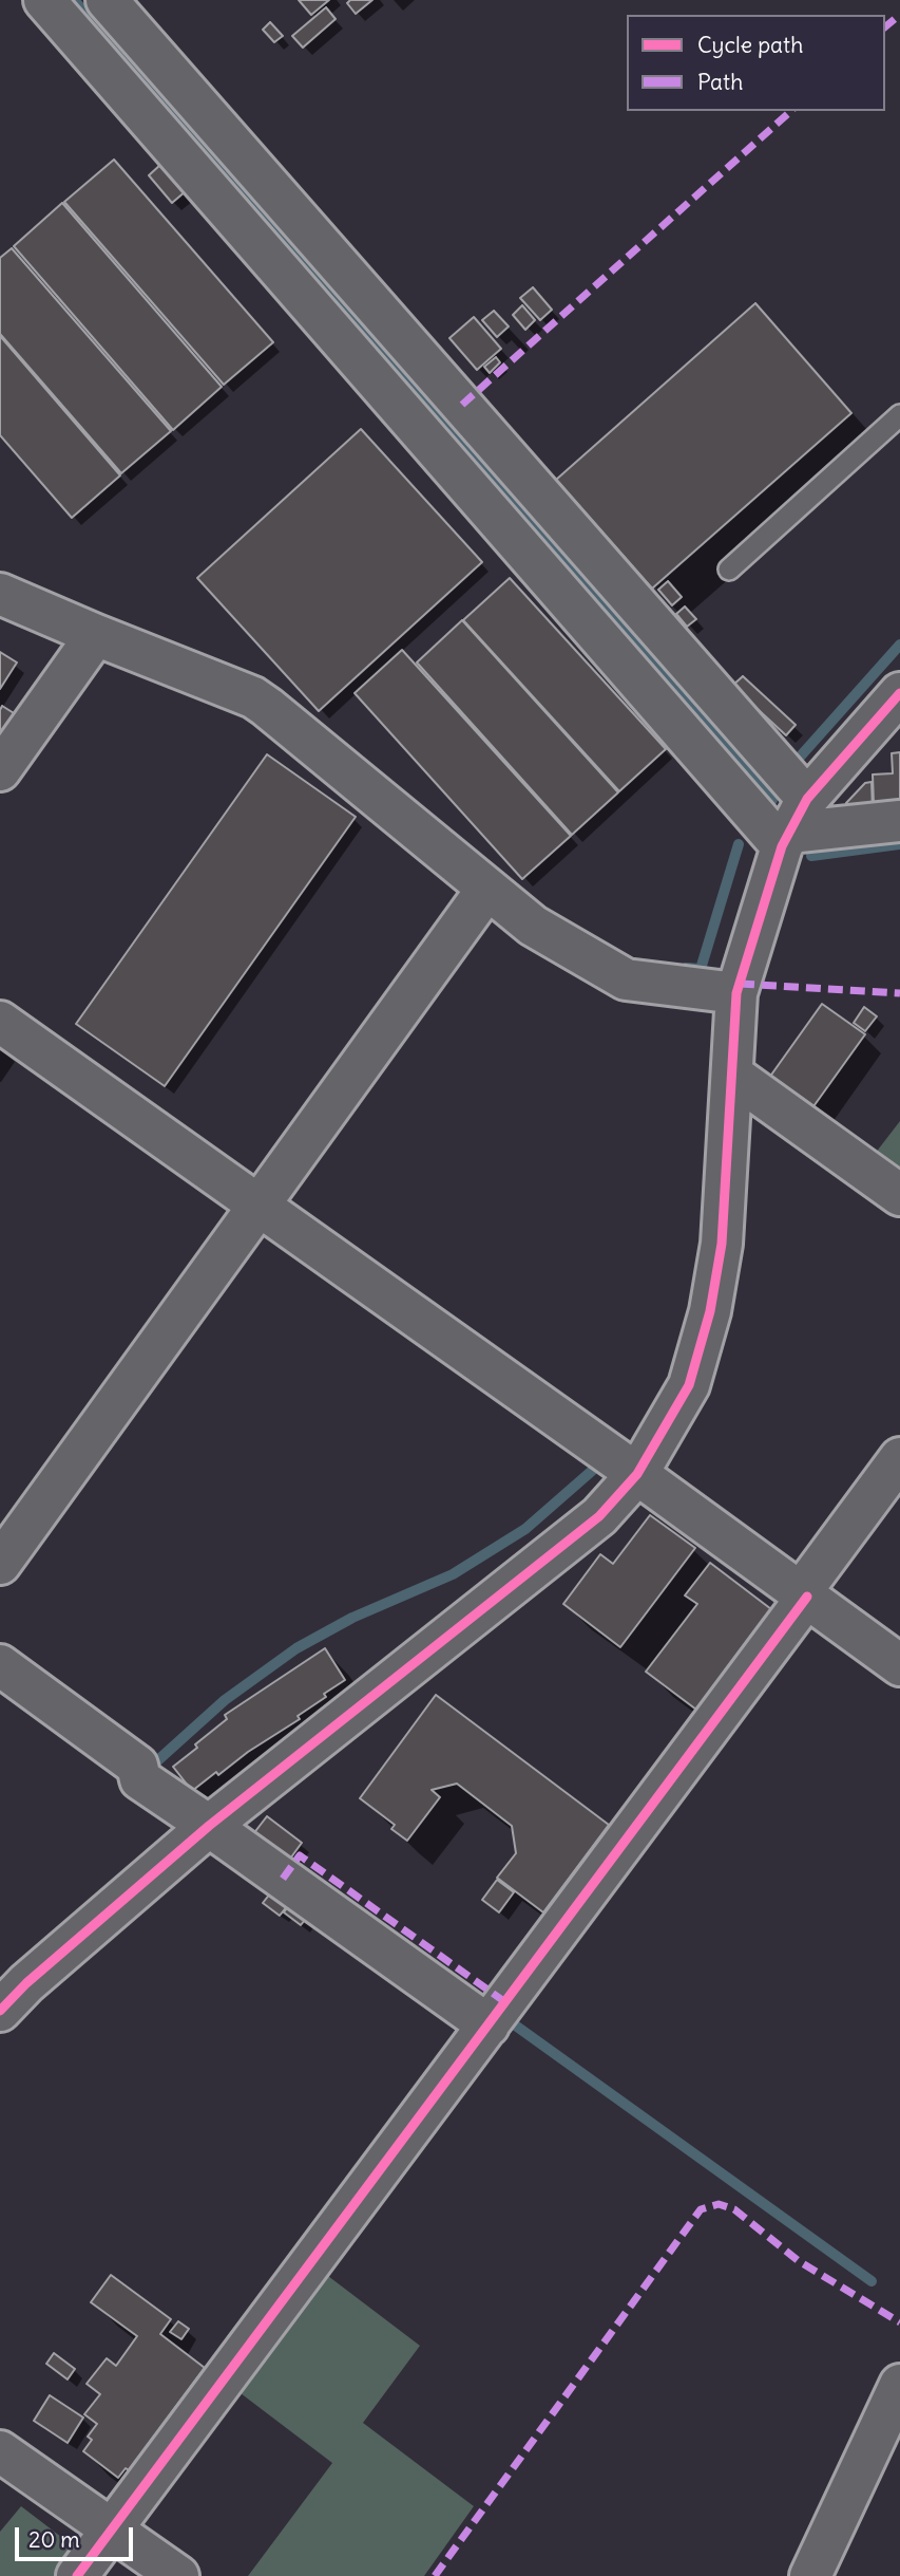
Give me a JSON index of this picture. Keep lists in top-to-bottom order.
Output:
{
  "legend": ["Cycle path", "Path"],
  "scale_bar": "20 m"
}
